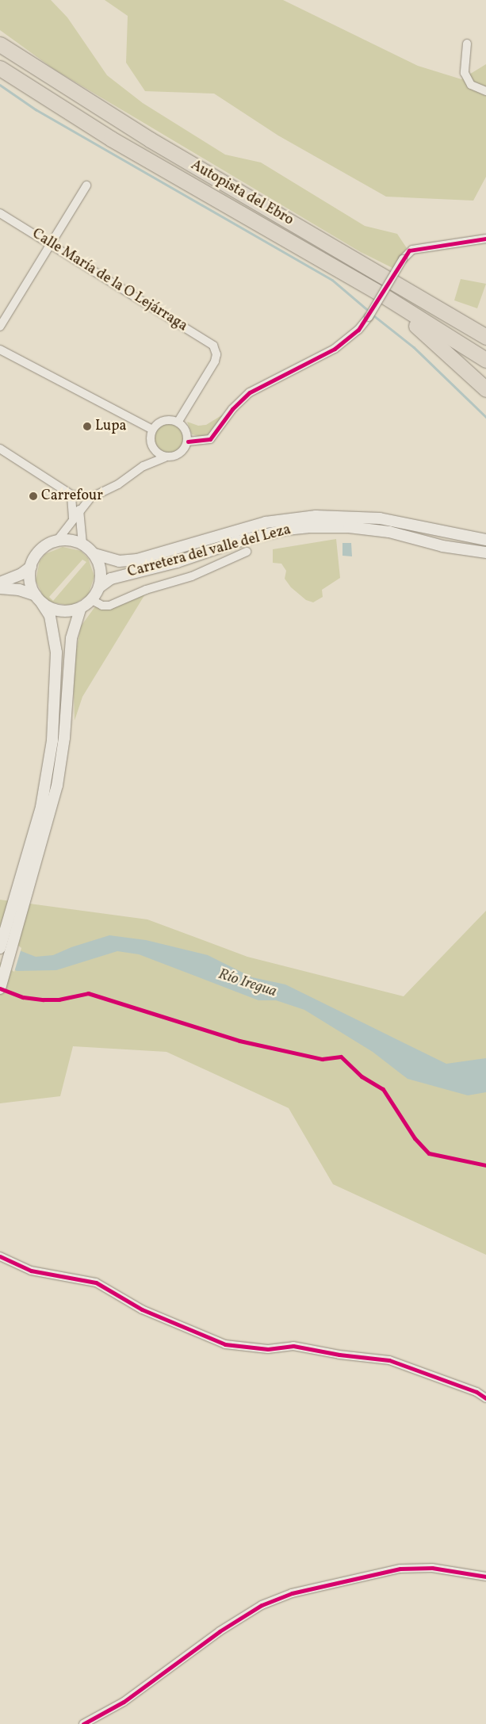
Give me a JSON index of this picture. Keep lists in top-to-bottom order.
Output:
{
  "streets": {
    "highway": ["Autopista del Ebro"],
    "main road": ["Carretera del valle del Leza"],
    "street": ["Calle María de la O Lejárraga"]
  },
  "water": ["Río Iregua"],
  "places": ["Lupa", "Carrefour"]
}
